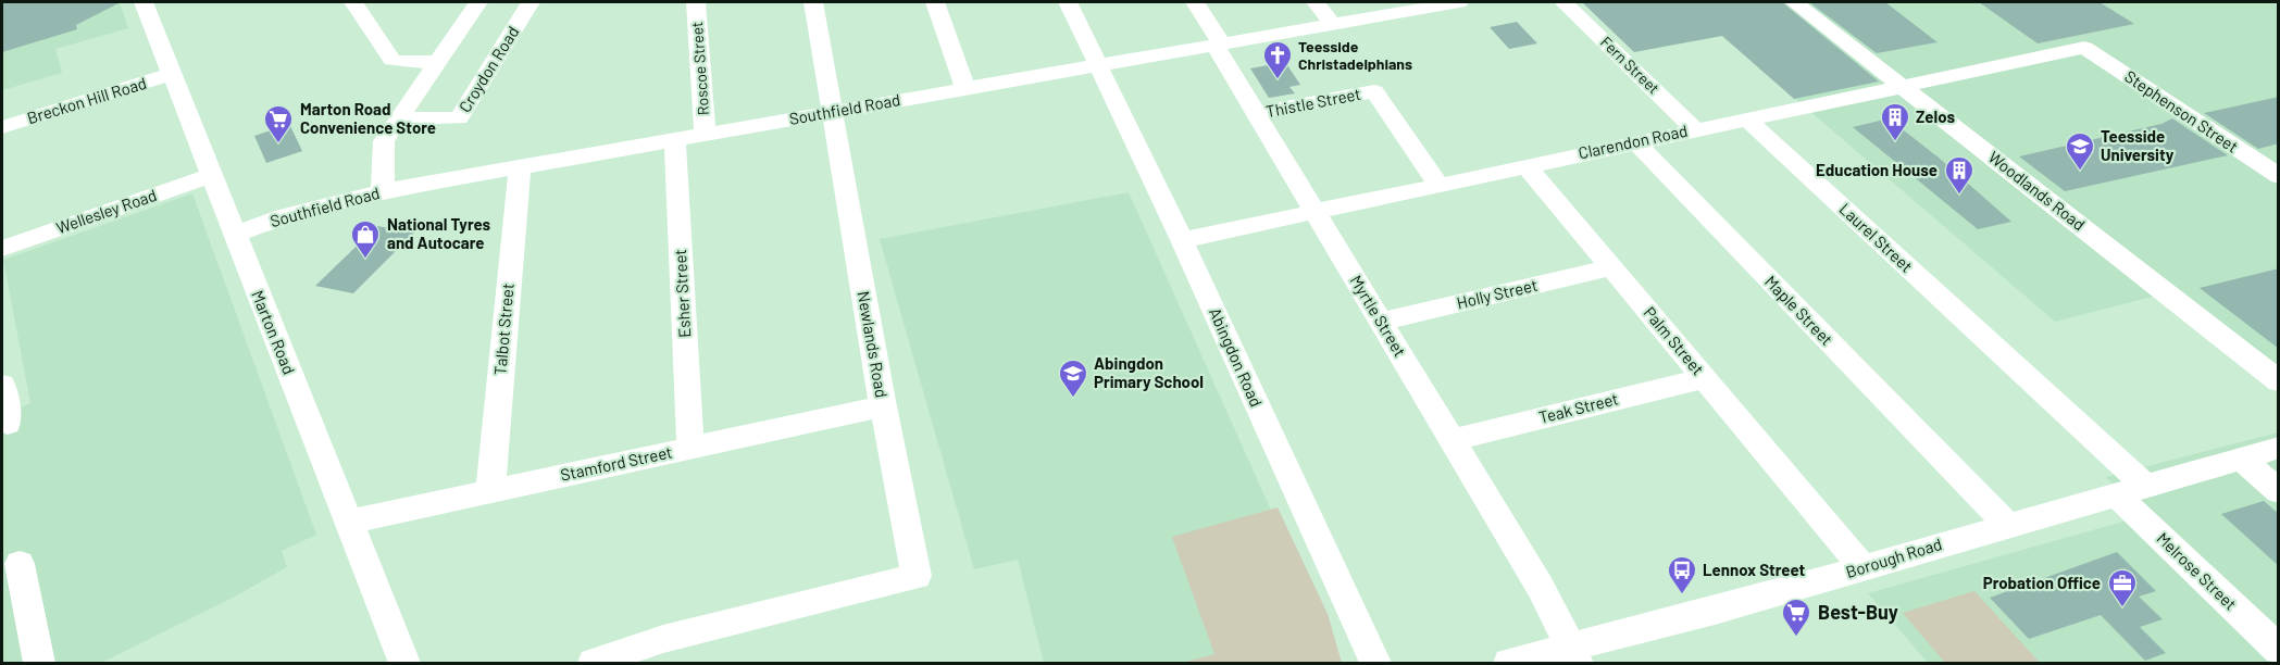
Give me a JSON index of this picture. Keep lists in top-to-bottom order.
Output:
{
  "streets": {
    "street": [
      "Fern Street",
      "Roscoe Street",
      "Croydon Road",
      "Breckon Hill Road",
      "Thistle Street",
      "Southfield Road",
      "Stephenson Street",
      "Clarendon Road",
      "Woodlands Road",
      "Wellesley Road",
      "Laurel Street",
      "Esher Street",
      "Holly Street",
      "Maple Street",
      "Myrtle Street",
      "Talbot Street",
      "Marton Road",
      "Palm Street",
      "Newlands Road",
      "Abingdon Road",
      "Teak Street",
      "Stamford Street",
      "Borough Road",
      "Melrose Street"
    ]
  },
  "crossings": [
    ["Fern Street", "Clarendon Road"],
    ["Roscoe Street", "Southfield Road"],
    ["Breckon Hill Road", "Marton Road"],
    ["Thistle Street", "Clarendon Road"],
    ["Thistle Street", "Myrtle Street"],
    ["Southfield Road", "Esher Street"],
    ["Southfield Road", "Myrtle Street"],
    ["Southfield Road", "Talbot Street"],
    ["Southfield Road", "Marton Road"],
    ["Southfield Road", "Newlands Road"],
    ["Southfield Road", "Abingdon Road"],
    ["Stephenson Street", "Clarendon Road"],
    ["Clarendon Road", "Woodlands Road"],
    ["Clarendon Road", "Laurel Street"],
    ["Clarendon Road", "Maple Street"],
    ["Clarendon Road", "Myrtle Street"],
    ["Clarendon Road", "Palm Street"],
    ["Clarendon Road", "Abingdon Road"],
    ["Wellesley Road", "Marton Road"],
    ["Laurel Street", "Borough Road"],
    ["Esher Street", "Stamford Street"],
    ["Holly Street", "Myrtle Street"],
    ["Holly Street", "Palm Street"],
    ["Maple Street", "Borough Road"],
    ["Myrtle Street", "Teak Street"],
    ["Myrtle Street", "Borough Road"],
    ["Talbot Street", "Stamford Street"],
    ["Marton Road", "Stamford Street"],
    ["Palm Street", "Teak Street"],
    ["Palm Street", "Borough Road"],
    ["Newlands Road", "Stamford Street"],
    ["Borough Road", "Melrose Street"]
  ],
  "places": {
    "church": ["Teesside Christadelphians"],
    "building": ["Zelos", "Education House"],
    "supermarket": ["Marton Road Convenience Store", "Best-Buy"],
    "school or university": ["Teesside University", "Abingdon Primary School"],
    "shop": ["National Tyres and Autocare"],
    "bus stop": ["Lennox Street"],
    "office": ["Probation Office"]
  }
}
